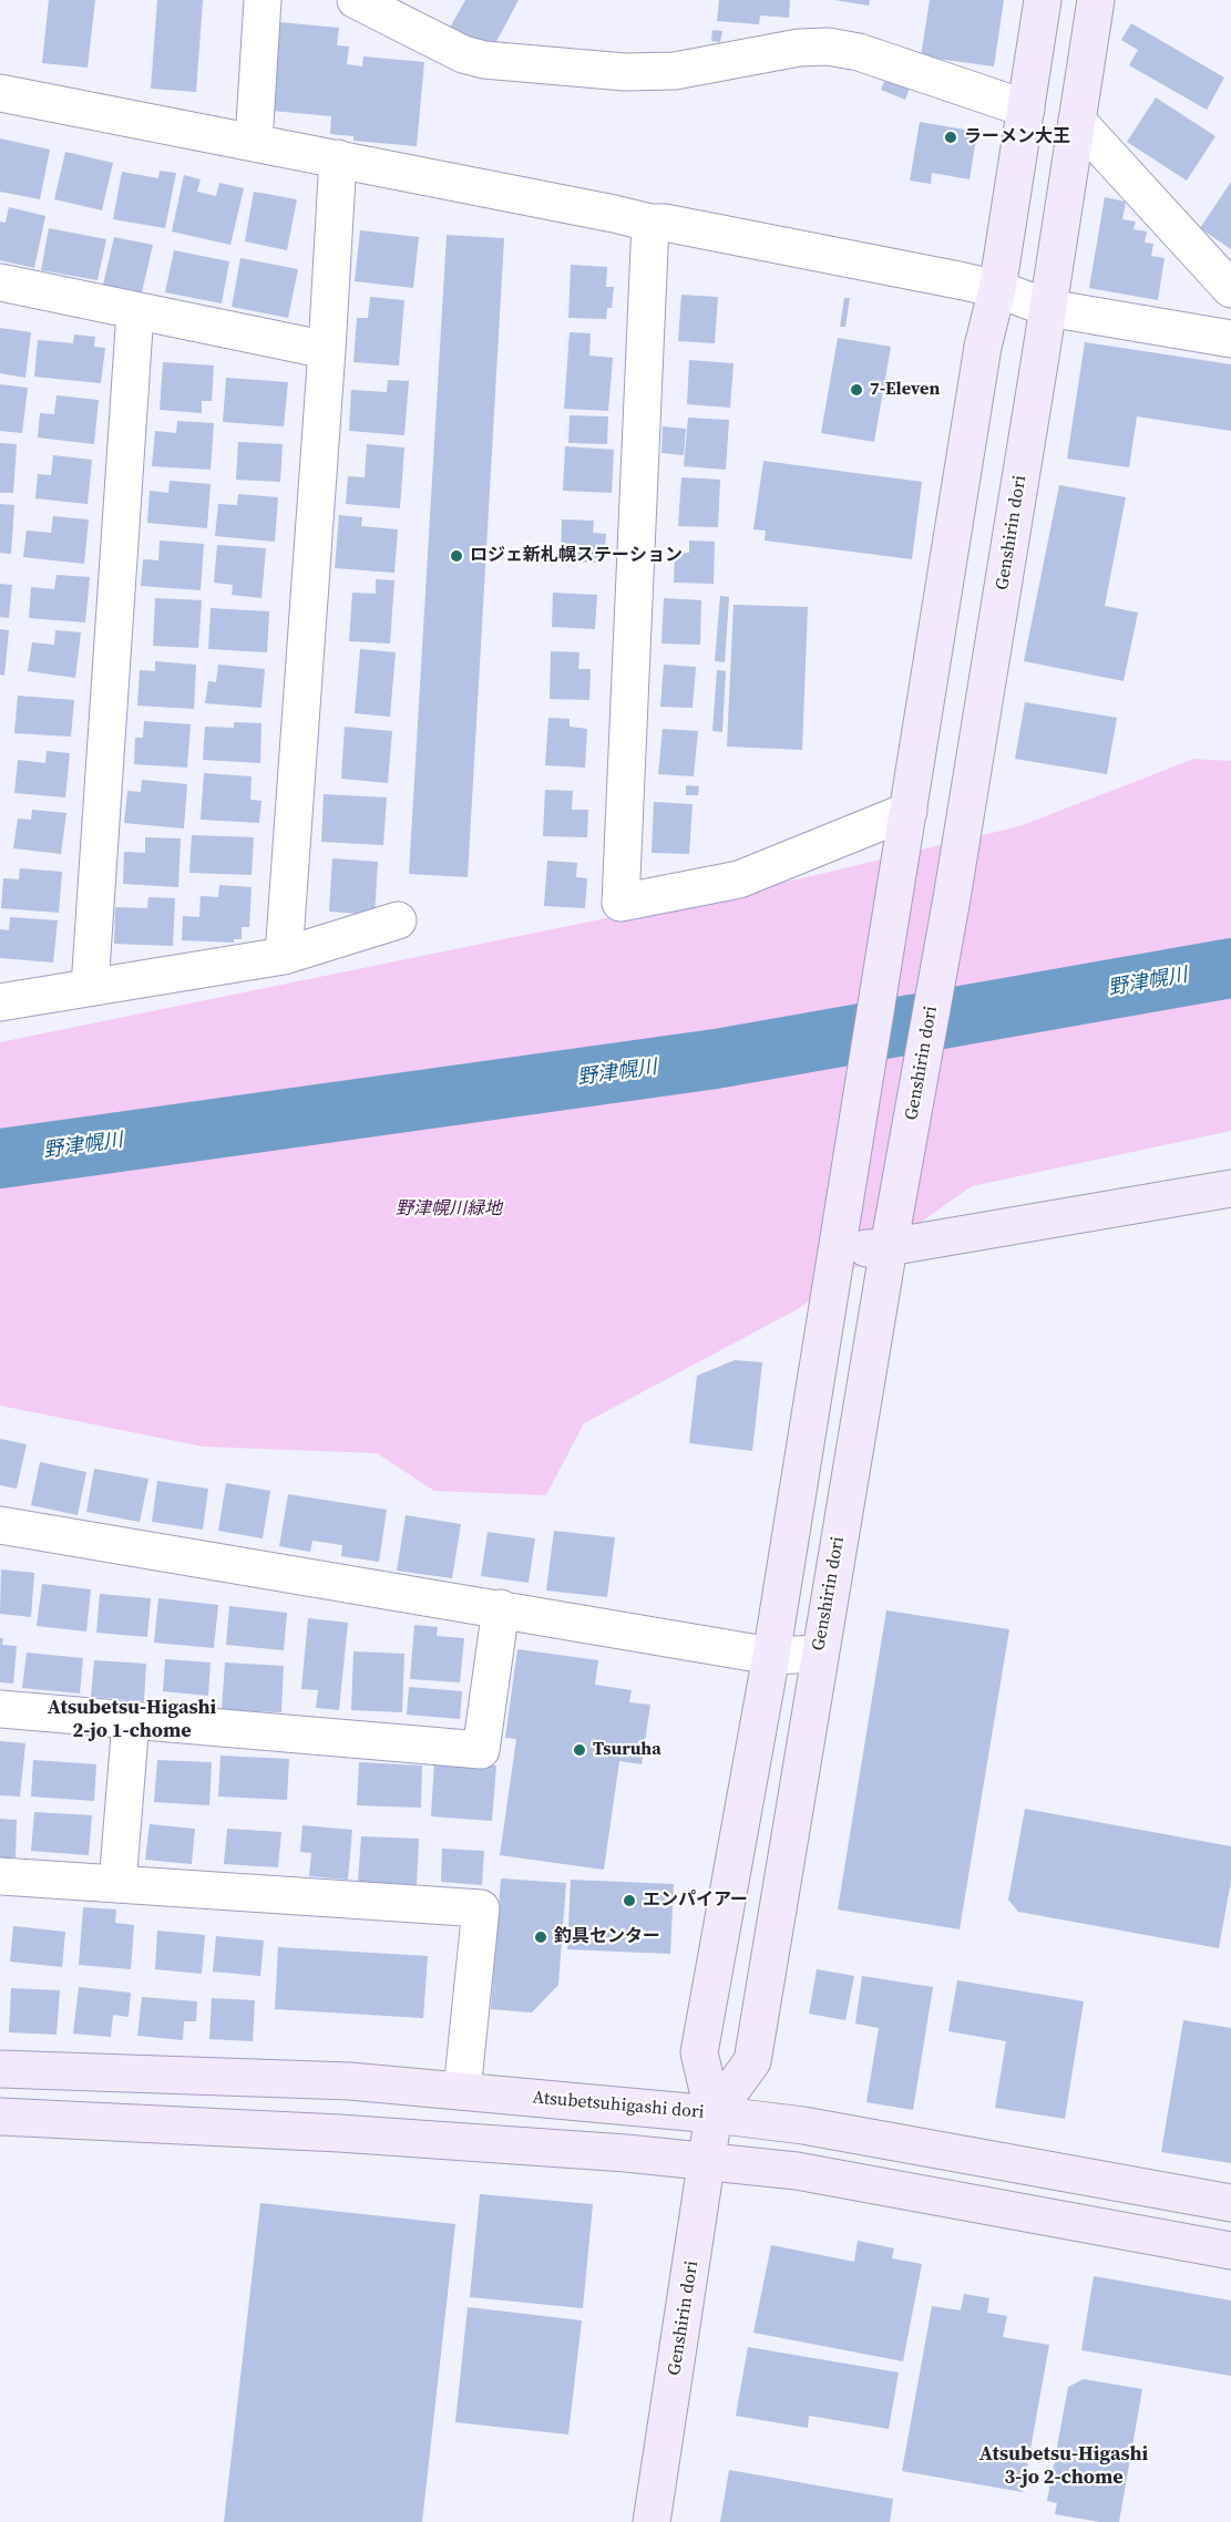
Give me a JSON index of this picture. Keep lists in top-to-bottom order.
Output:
{
  "streets": {
    "street": ["Genshirin dori", "Atsubetsuhigashi dori"]
  },
  "crossings": [
    ["Genshirin dori", "Atsubetsuhigashi dori"]
  ],
  "districts": ["Atsubetsu-Higashi 2-jo 1-chome", "Atsubetsu-Higashi 3-jo 2-chome"],
  "water": ["野津幌川"],
  "parks": ["野津幌川緑地"],
  "places": [
    "ラーメン大王",
    "7-Eleven",
    "ロジェ新札幌ステーション",
    "Tsuruha",
    "エンパイアー",
    "釣具センター"
  ]
}
